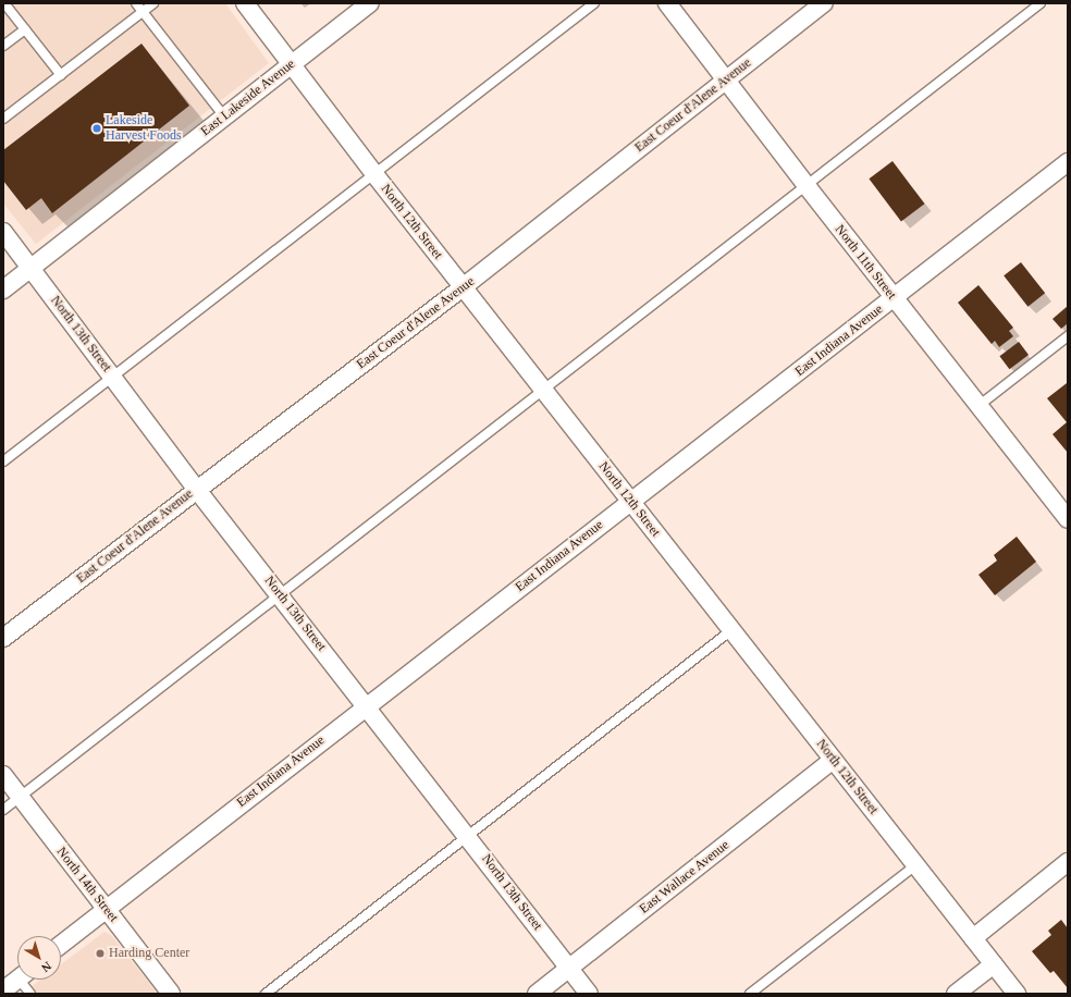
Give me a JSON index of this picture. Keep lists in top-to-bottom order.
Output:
{
  "streets": {
    "street": [
      "East Lakeside Avenue",
      "East Coeur d'Alene Avenue",
      "North 12th Street",
      "North 11th Street",
      "North 13th Street",
      "East Indiana Avenue",
      "East Wallace Avenue",
      "North 14th Street"
    ]
  },
  "crossings": [
    ["East Lakeside Avenue", "North 12th Street"],
    ["East Lakeside Avenue", "North 13th Street"],
    ["East Coeur d'Alene Avenue", "North 12th Street"],
    ["East Coeur d'Alene Avenue", "North 11th Street"],
    ["East Coeur d'Alene Avenue", "North 13th Street"],
    ["North 12th Street", "East Indiana Avenue"],
    ["North 12th Street", "East Wallace Avenue"],
    ["North 11th Street", "East Indiana Avenue"],
    ["North 13th Street", "East Indiana Avenue"],
    ["North 13th Street", "East Wallace Avenue"],
    ["East Indiana Avenue", "North 14th Street"]
  ],
  "places": ["Lakeside Harvest Foods", "Harding Center"],
  "north": "bottom right"
}
